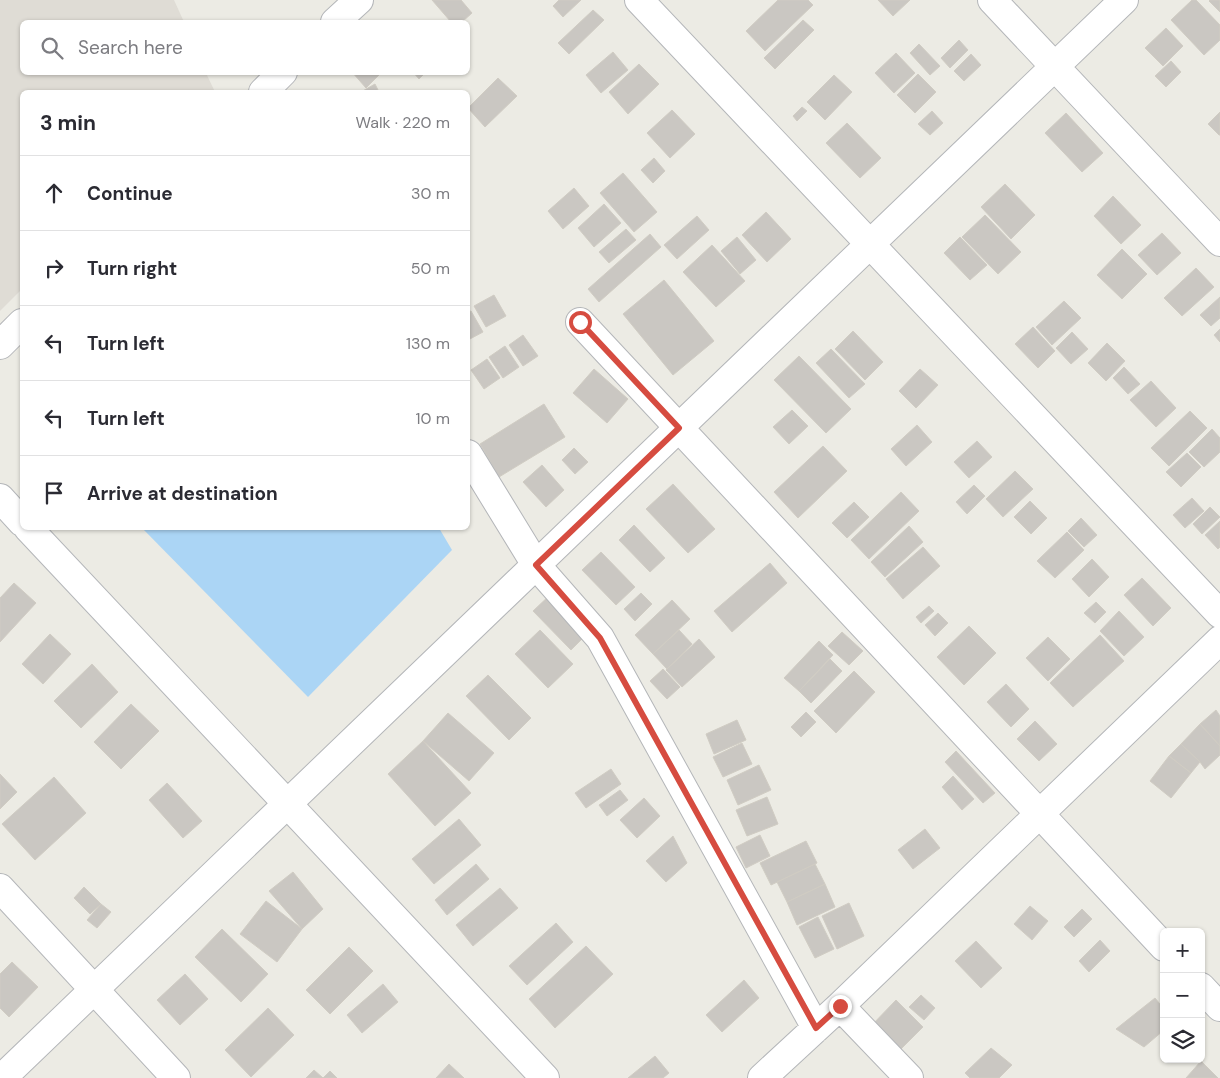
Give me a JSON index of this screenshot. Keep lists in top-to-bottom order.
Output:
{
  "page": {
    "search": "Search here",
    "heading": ["3 min", "Walk · 220 m"],
    "list": [
      ["Continue", "30 m"],
      ["Turn right", "50 m"],
      ["Turn left", "130 m"],
      ["Turn left", "10 m"],
      "Arrive at destination"
    ],
    "map_buttons": ["+", "−"]
  }
}
